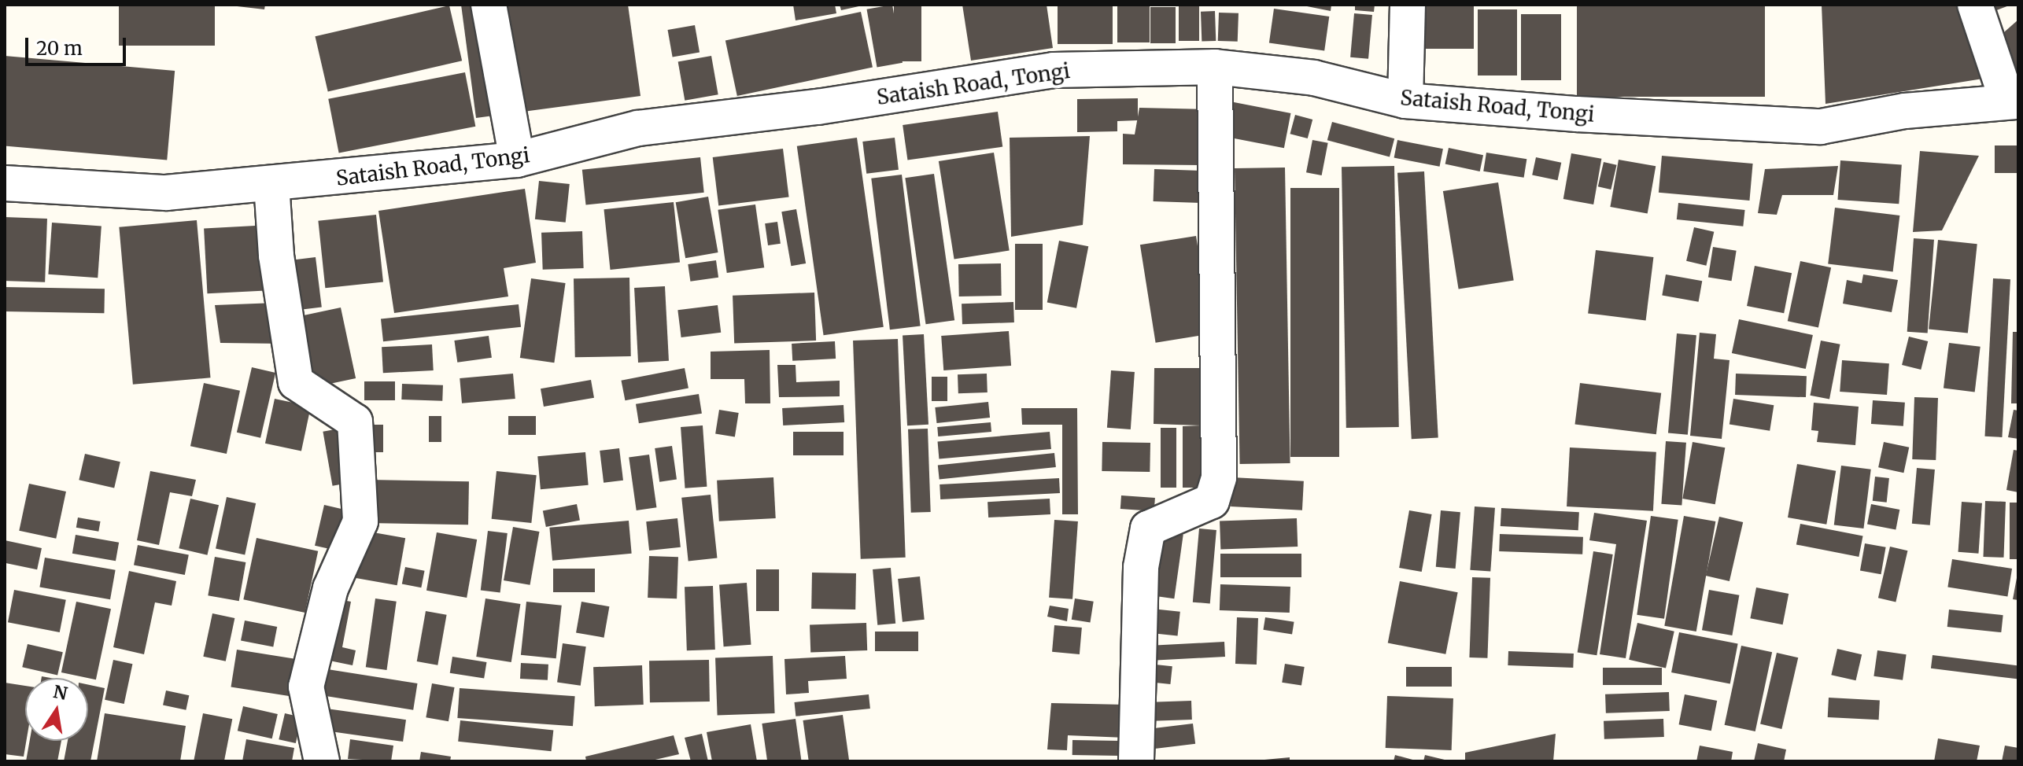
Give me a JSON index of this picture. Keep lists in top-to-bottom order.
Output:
{
  "streets": {
    "street": ["Sataish Road, Tongi"]
  },
  "scale_bar": "20 m",
  "north": "top"
}
